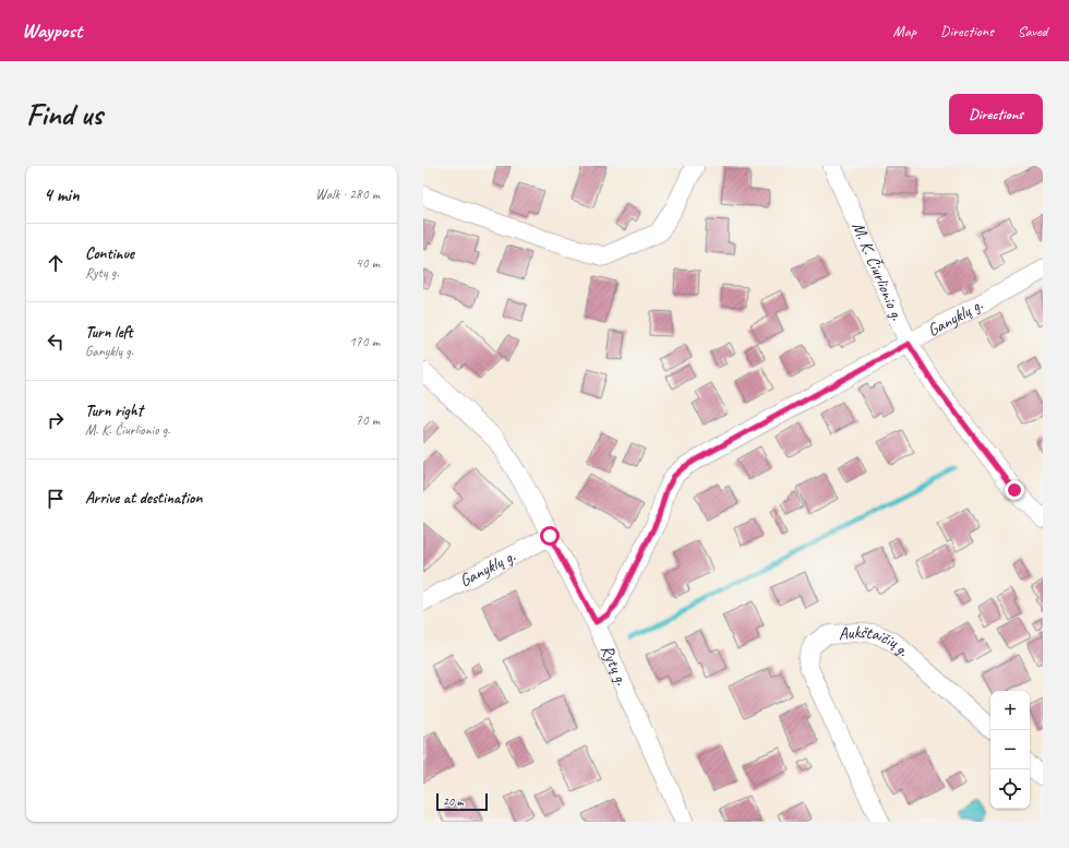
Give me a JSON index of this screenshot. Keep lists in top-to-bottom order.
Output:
{
  "streets": {
    "street": [
      "M. K. Čiurlionio g.",
      "Ganyklų g.",
      "Aukštaičių g.",
      "Rytų g."
    ]
  },
  "crossings": [
    ["M. K. Čiurlionio g.", "Ganyklų g."],
    ["Ganyklų g.", "Rytų g."]
  ],
  "scale_bar": "20 m",
  "page": {
    "header": "Waypost",
    "nav": ["Map", "Directions", "Saved"],
    "buttons": "Directions",
    "title": "Find us",
    "heading": ["4 min", "Walk · 280 m"],
    "list": [
      ["Continue", "Rytų g.", "40 m"],
      ["Turn left", "Ganyklų g.", "170 m"],
      ["Turn right", "M. K. Čiurlionio g.", "70 m"],
      "Arrive at destination"
    ],
    "map_buttons": ["+", "−"],
    "scale": "20 m"
  }
}
